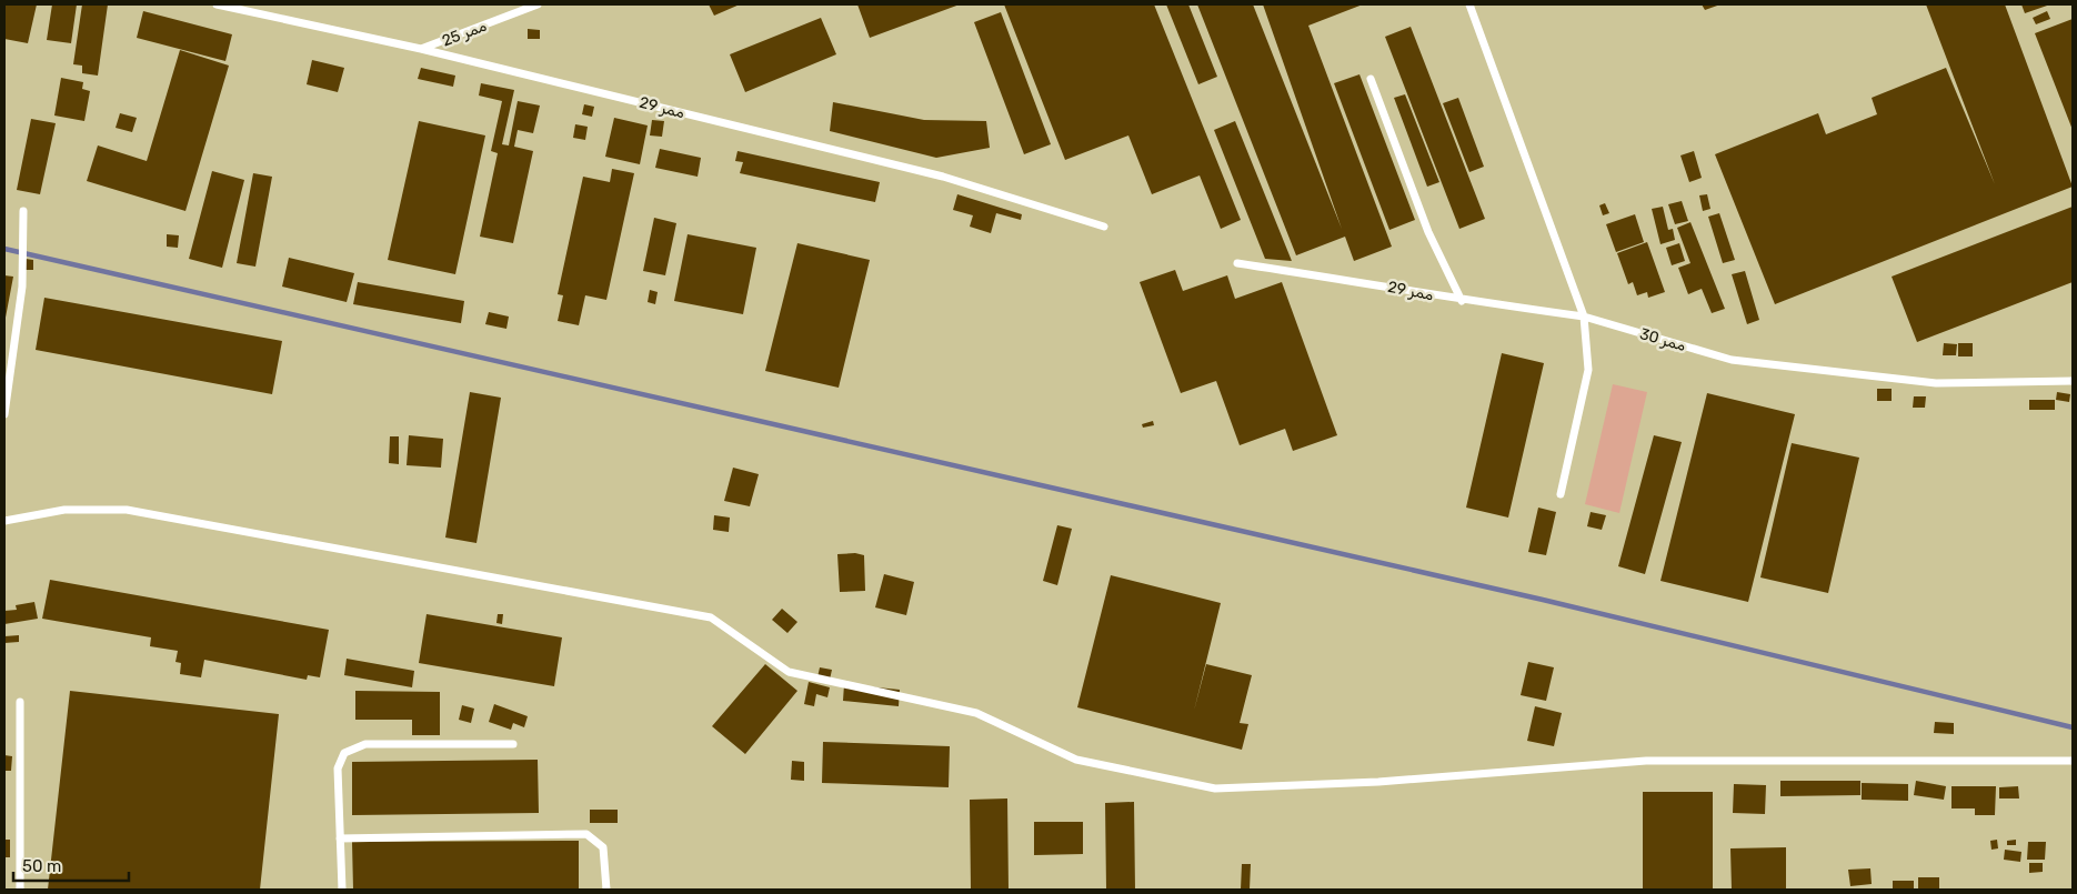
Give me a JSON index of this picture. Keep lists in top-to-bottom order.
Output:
{
  "streets": {
    "lane": ["ممر 25", "ممر 29", "ممر 30"]
  },
  "crossings": [
    ["ممر 25", "ممر 29"],
    ["ممر 29", "ممر 30"]
  ],
  "scale_bar": "50 m"
}
